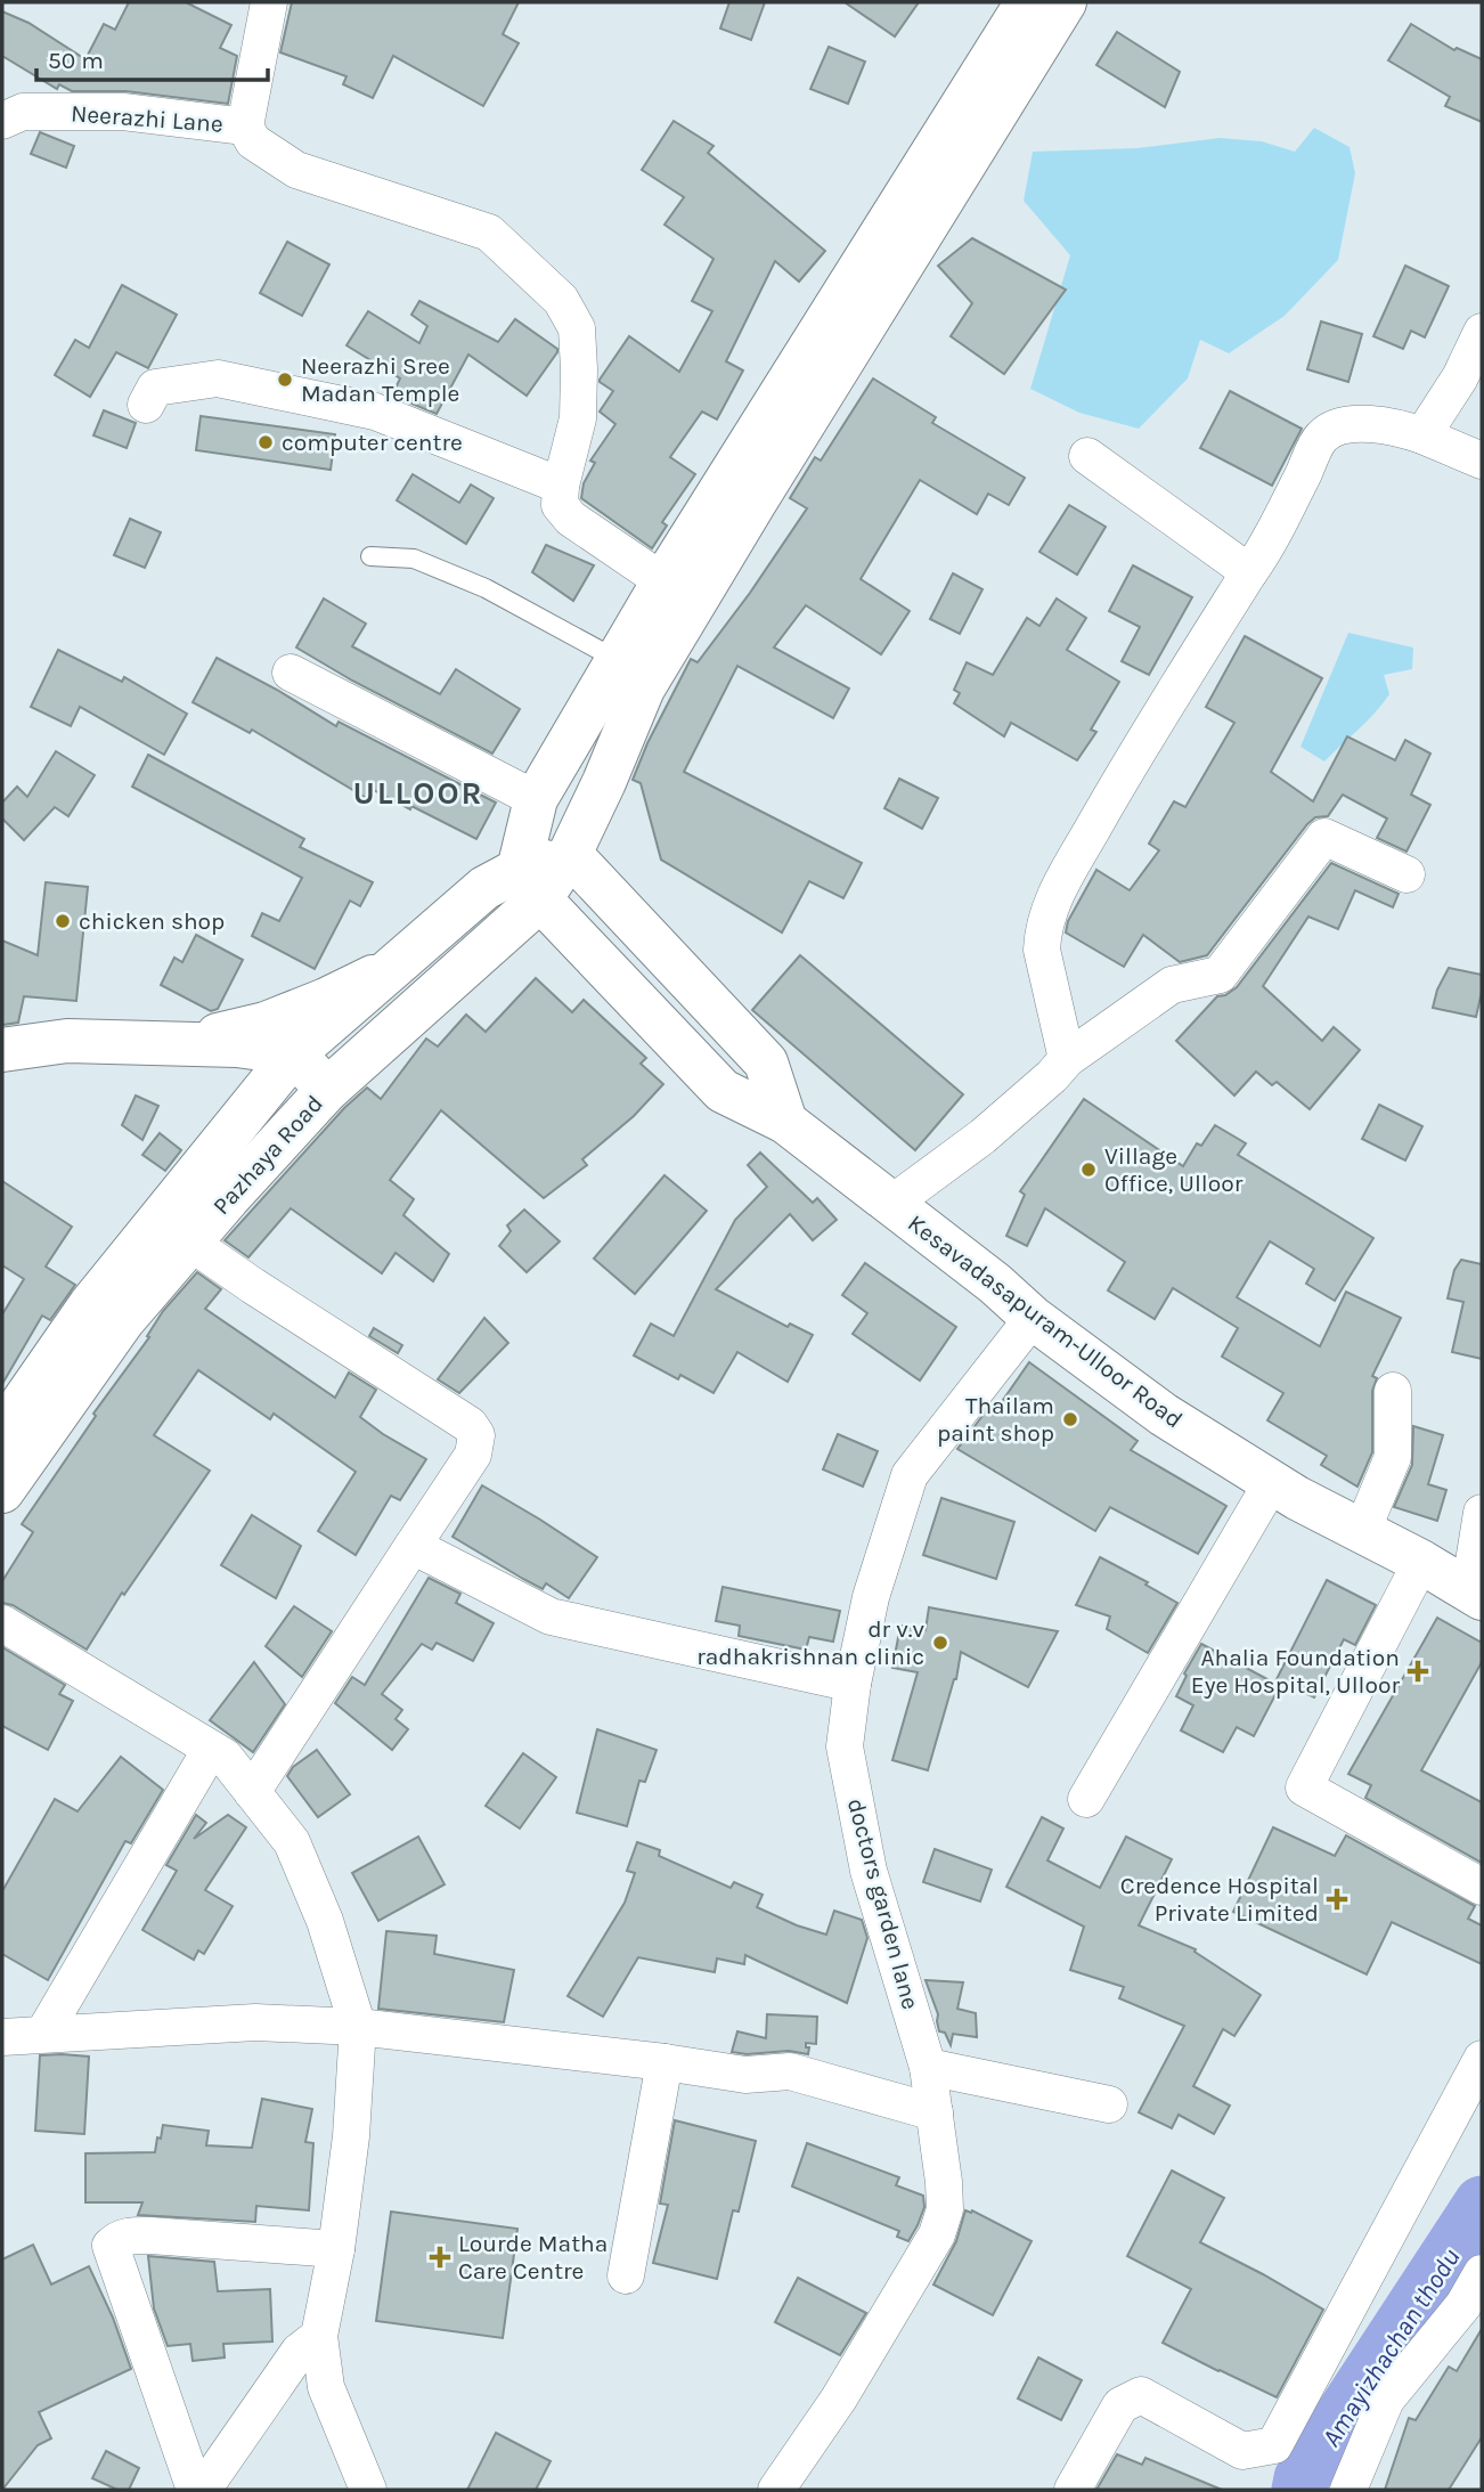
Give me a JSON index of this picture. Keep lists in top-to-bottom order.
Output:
{
  "streets": {
    "main road": ["Pazhaya Road", "Kesavadasapuram-Ulloor Road"],
    "street": ["Neerazhi Lane", "doctors garden lane"]
  },
  "crossings": [
    ["Pazhaya Road", "Kesavadasapuram-Ulloor Road"],
    ["Kesavadasapuram-Ulloor Road", "doctors garden lane"]
  ],
  "districts": ["ULLOOR"],
  "water": ["Amayizhachan thodu"],
  "places": {
    "other": [
      "Neerazhi Sree Madan Temple",
      "computer centre",
      "chicken shop",
      "Village Office, Ulloor",
      "Thailam paint shop",
      "dr v.v radhakrishnan clinic"
    ],
    "health": ["Ahalia Foundation Eye Hospital, Ulloor", "Credence Hospital Private Limited", "Lourde Matha Care Centre"]
  },
  "scale_bar": "50 m"
}
